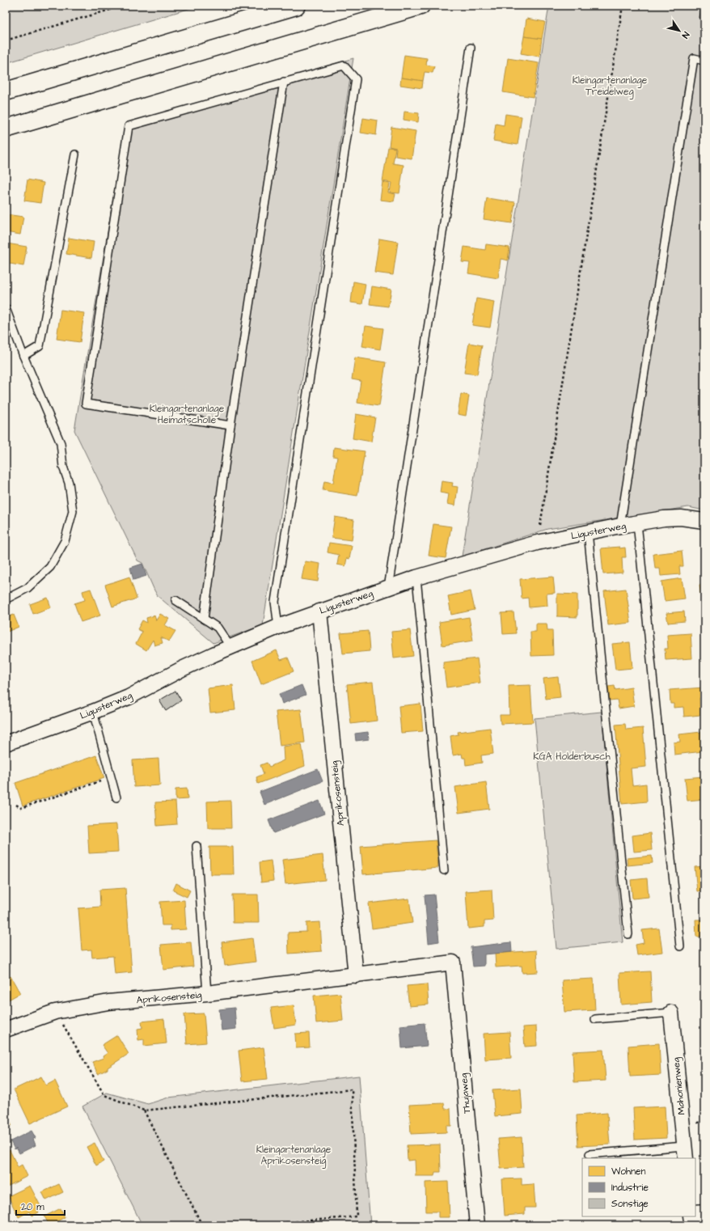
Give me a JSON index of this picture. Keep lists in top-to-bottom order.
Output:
{
  "streets": {
    "street": [
      "Ligusterweg",
      "Aprikosensteig",
      "Mahonienweg",
      "Thujaweg"
    ]
  },
  "crossings": [
    ["Ligusterweg", "Aprikosensteig"],
    ["Aprikosensteig", "Thujaweg"]
  ],
  "parks": [
    "Kleingartenanlage Treidelweg",
    "Kleingartenanlage Heimatscholle",
    "KGA Holderbusch",
    "Kleingartenanlage Aprikosensteig"
  ],
  "legend": ["Wohnen", "Industrie", "Sonstige"],
  "scale_bar": "20 m",
  "north": "bottom right"
}
